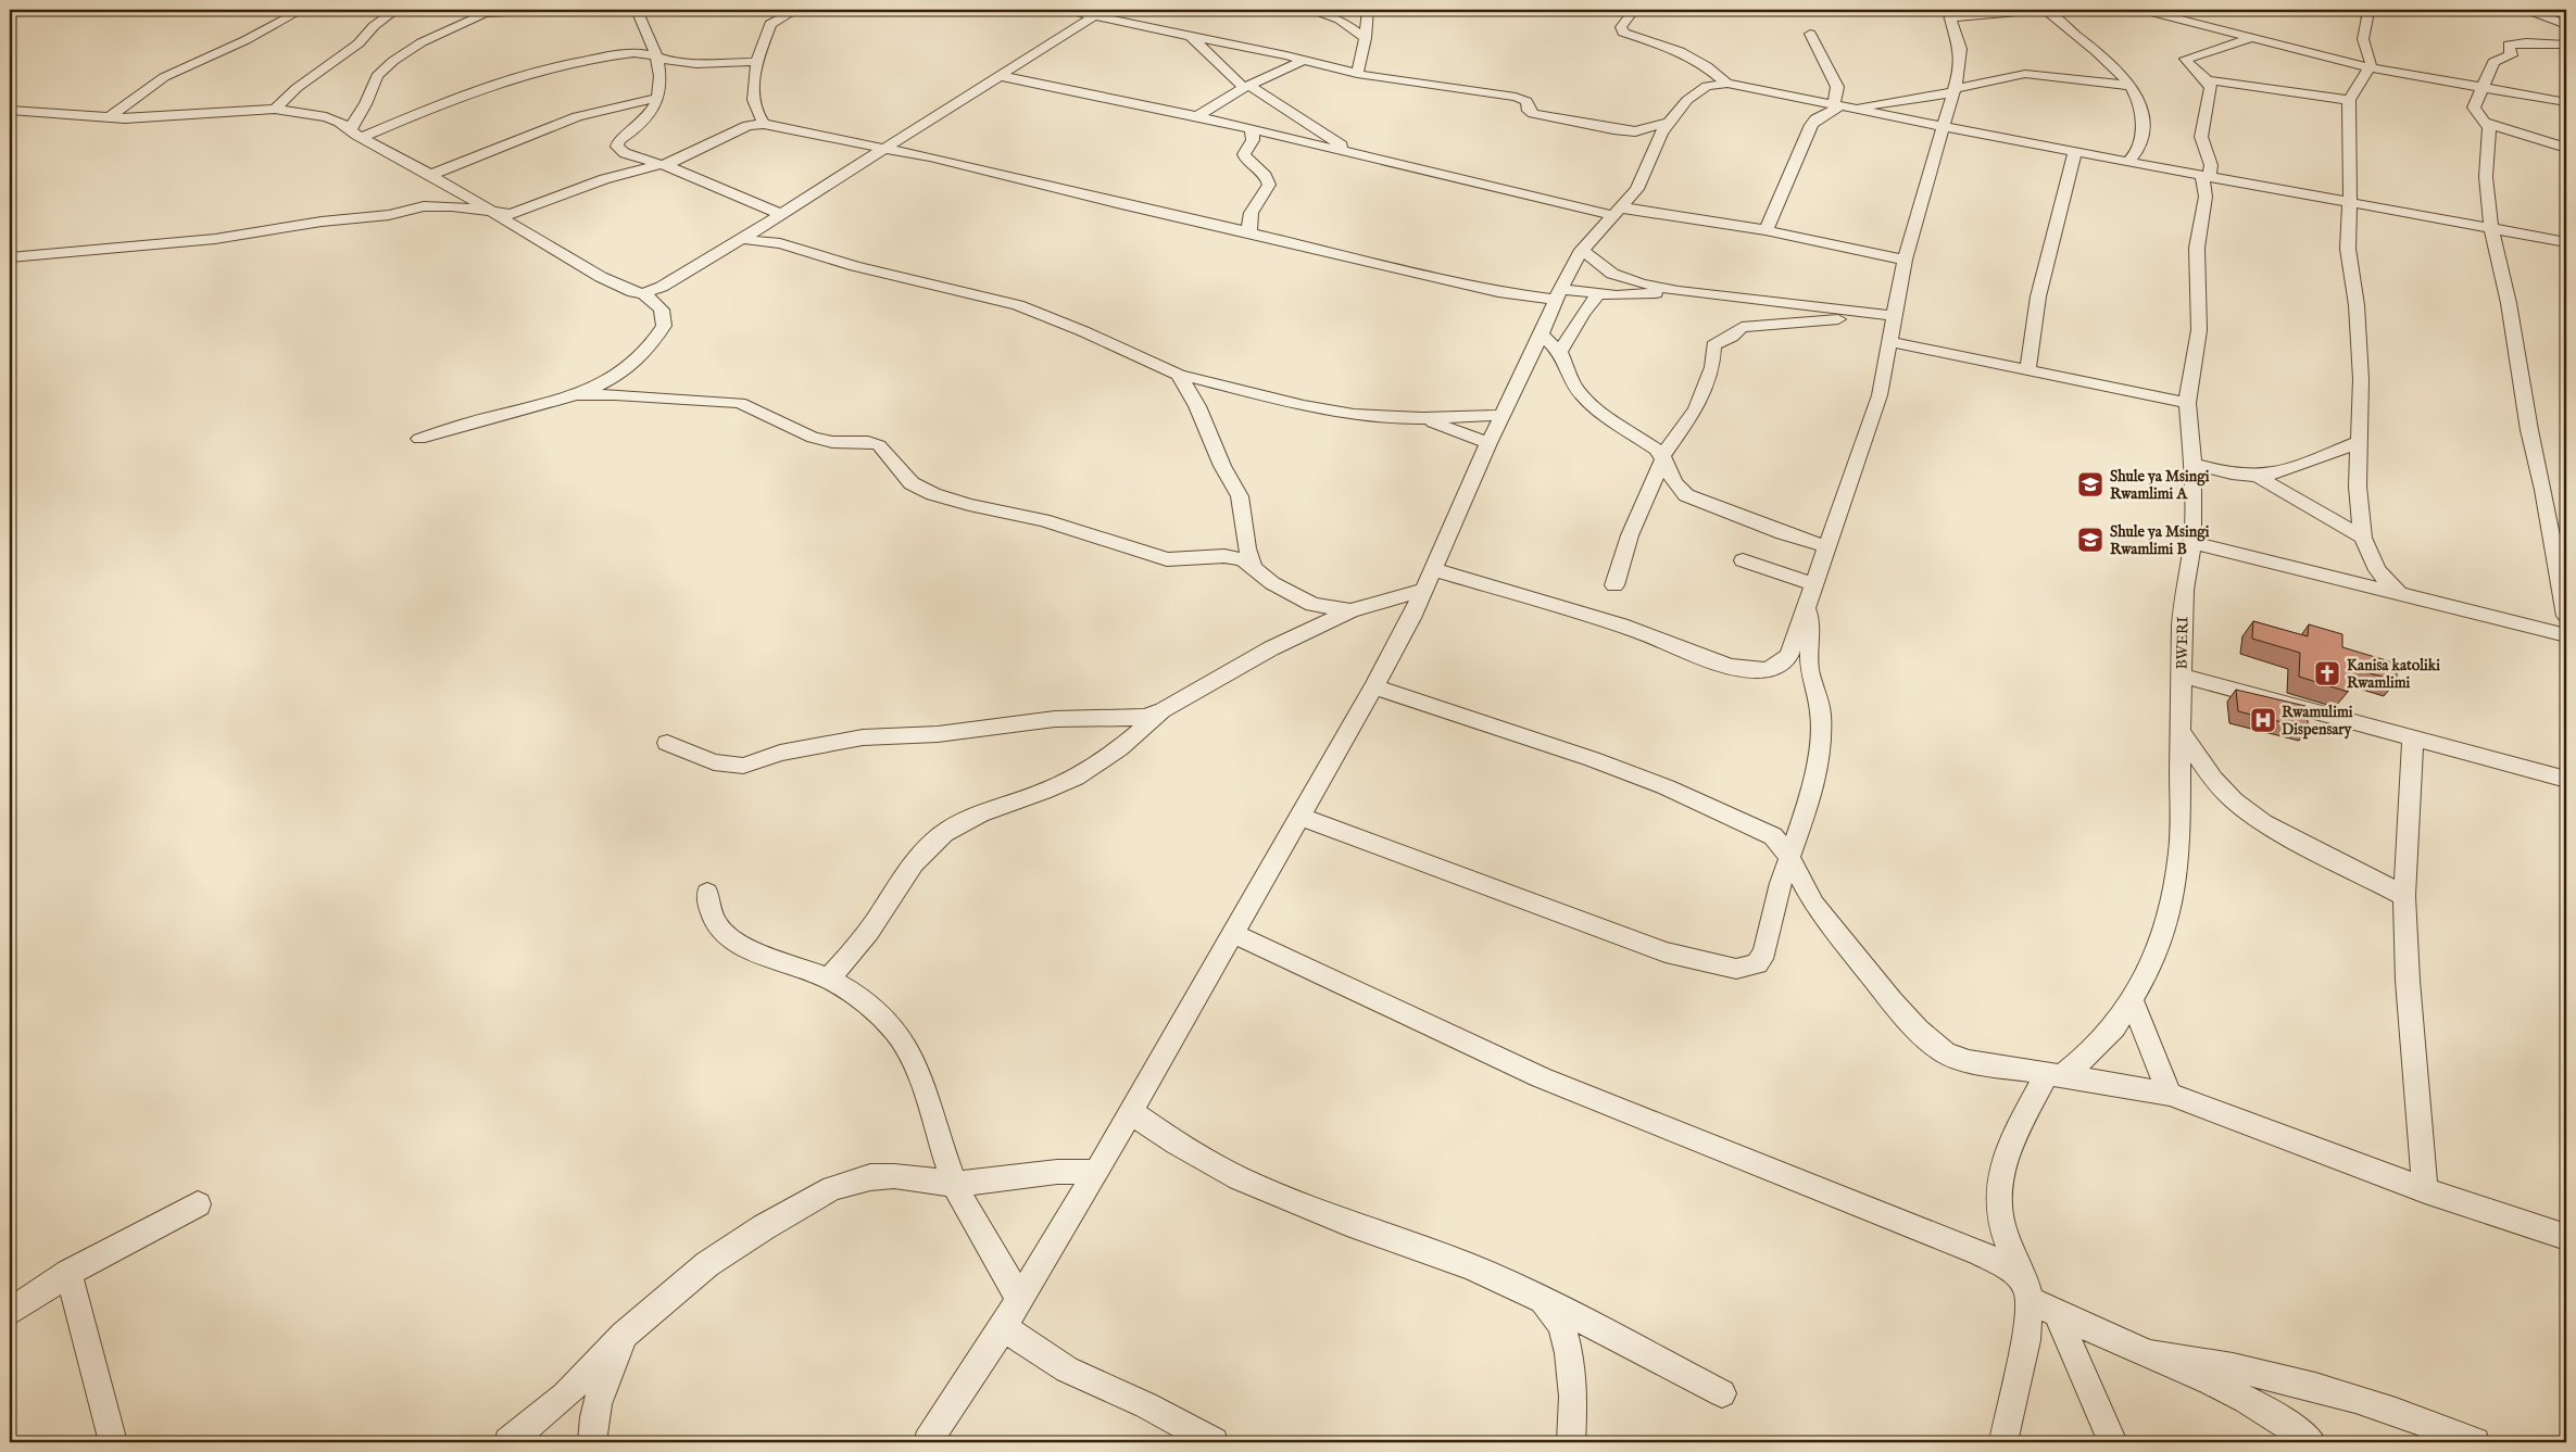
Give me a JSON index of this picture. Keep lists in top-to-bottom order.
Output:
{
  "streets": {
    "street": ["BWERI"]
  },
  "places": {
    "school or university": ["Shule ya Msingi Rwamlimi A", "Shule ya Msingi Rwamlimi B"],
    "church": ["Kanisa katoliki Rwamlimi"],
    "hospital": ["Rwamulimi Dispensary"]
  }
}
